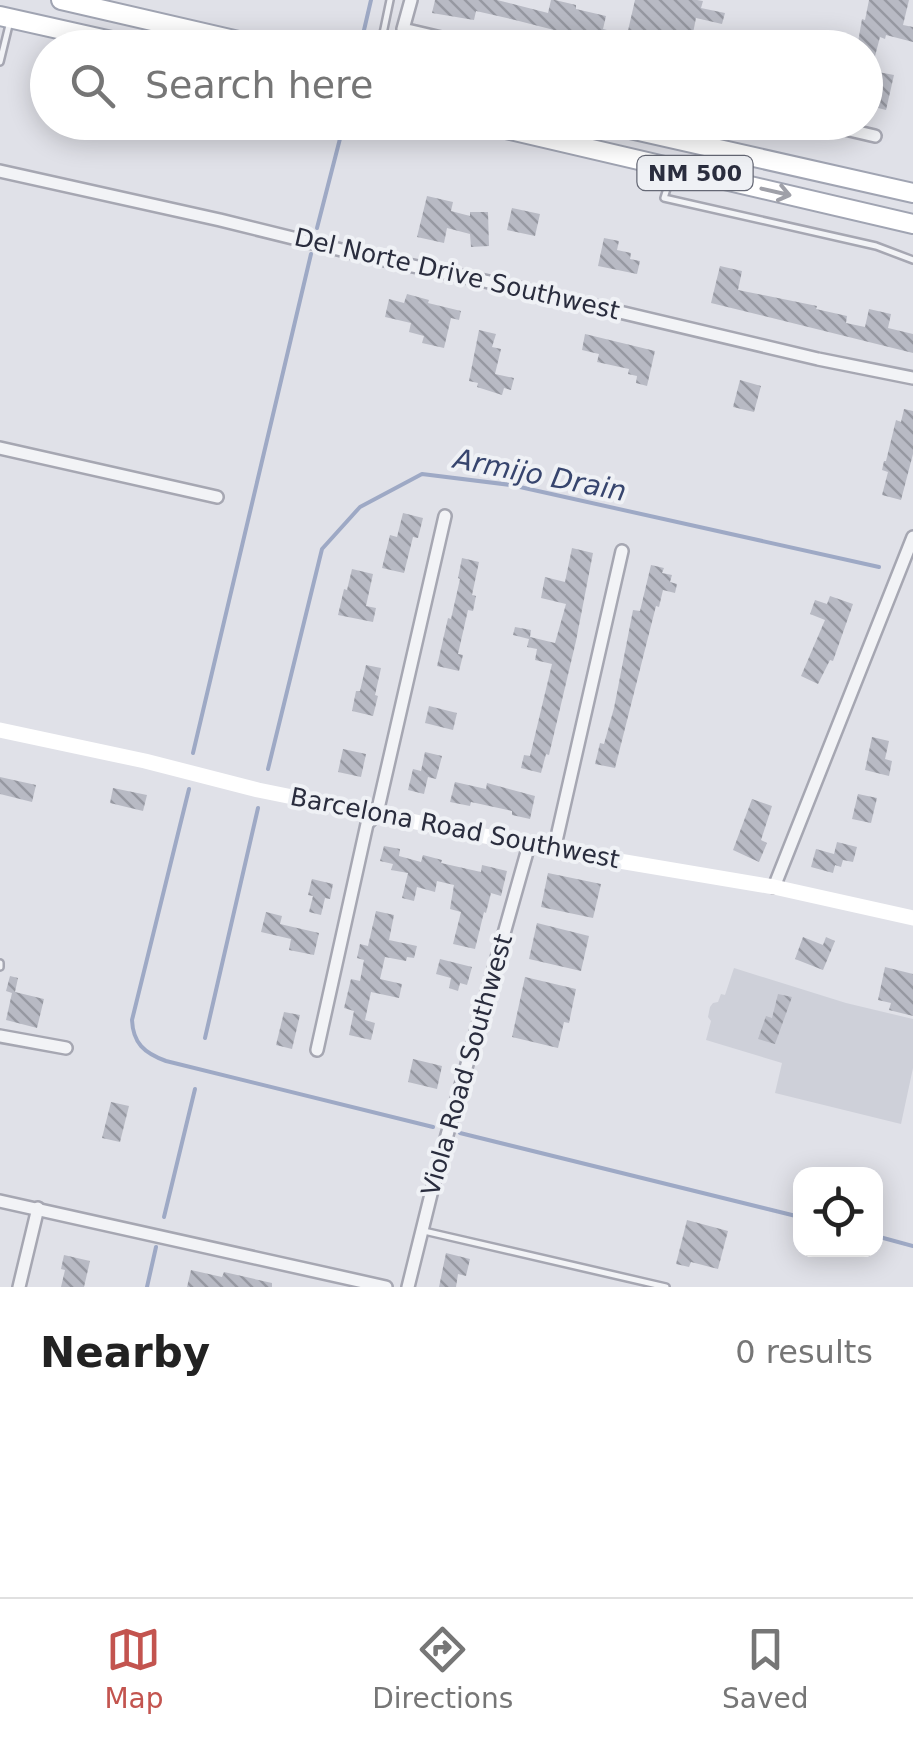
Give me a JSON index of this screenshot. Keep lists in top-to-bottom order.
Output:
{
  "streets": {
    "main road": ["NM 500"],
    "street": ["Del Norte Drive Southwest", "Barcelona Road Southwest", "Viola Road Southwest"]
  },
  "crossings": [
    ["Barcelona Road Southwest", "Viola Road Southwest"]
  ],
  "water": ["Armijo Drain"],
  "page": {
    "search": "Search here",
    "heading": ["Nearby", "0 results"],
    "nav": ["Map", "Directions", "Saved"]
  }
}
